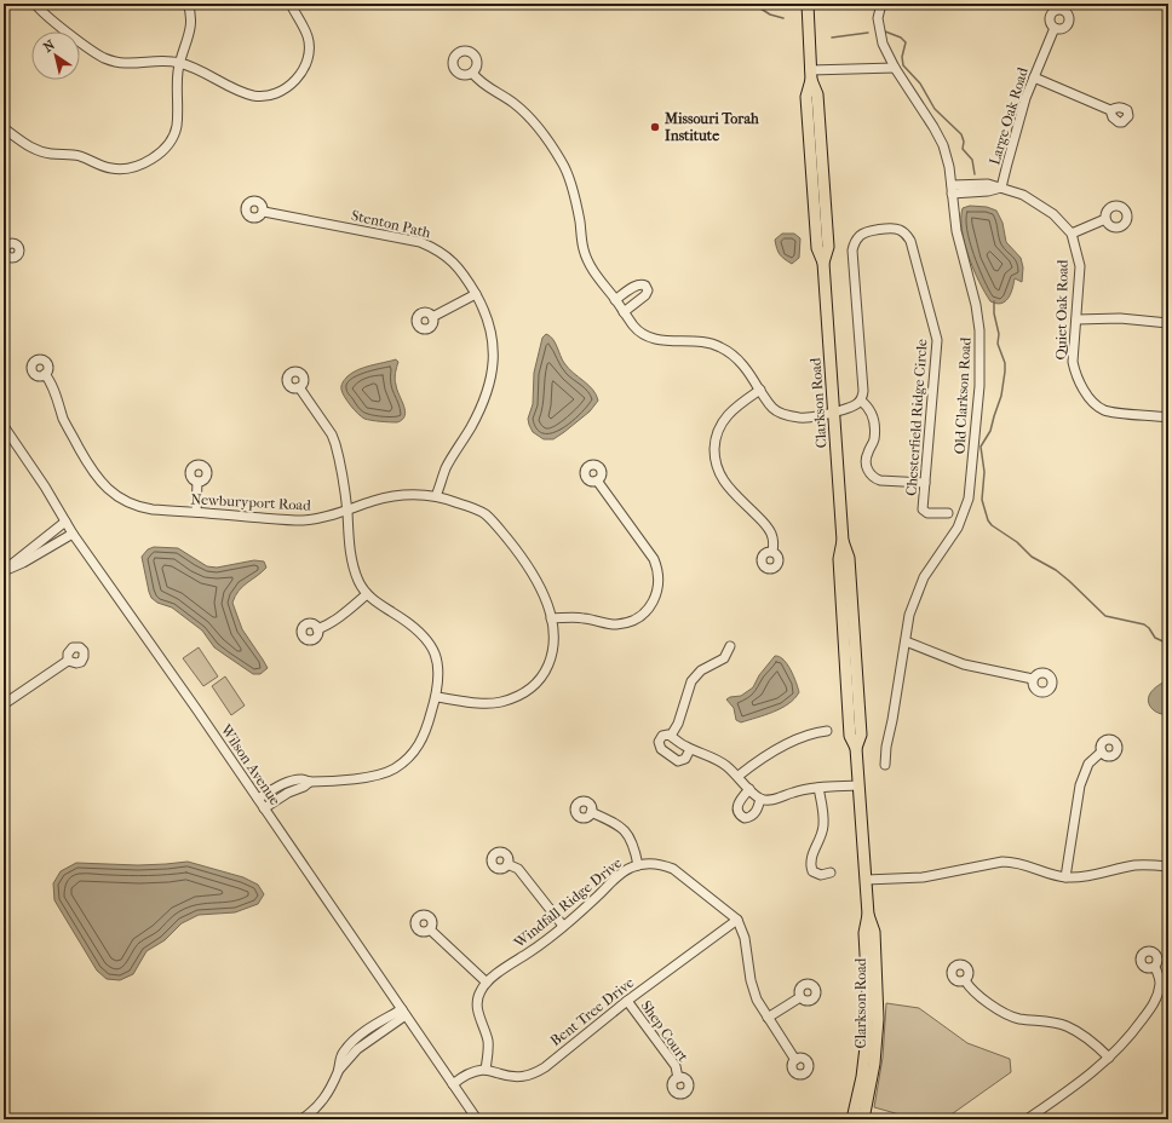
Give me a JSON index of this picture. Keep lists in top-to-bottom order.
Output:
{
  "streets": {
    "main road": ["Clarkson Road"],
    "street": [
      "Large Oak Road",
      "Stenton Path",
      "Quiet Oak Road",
      "Old Clarkson Road",
      "Chesterfield Ridge Circle",
      "Newburyport Road",
      "Wilson Avenue",
      "Windfall Ridge Drive",
      "Bent Tree Drive",
      "Shep Court"
    ]
  },
  "crossings": [
    ["Large Oak Road", "Quiet Oak Road"],
    ["Stenton Path", "Newburyport Road"],
    ["Quiet Oak Road", "Old Clarkson Road"],
    ["Windfall Ridge Drive", "Bent Tree Drive"],
    ["Bent Tree Drive", "Shep Court"]
  ],
  "places": ["Missouri Torah Institute"],
  "north": "top left"
}
